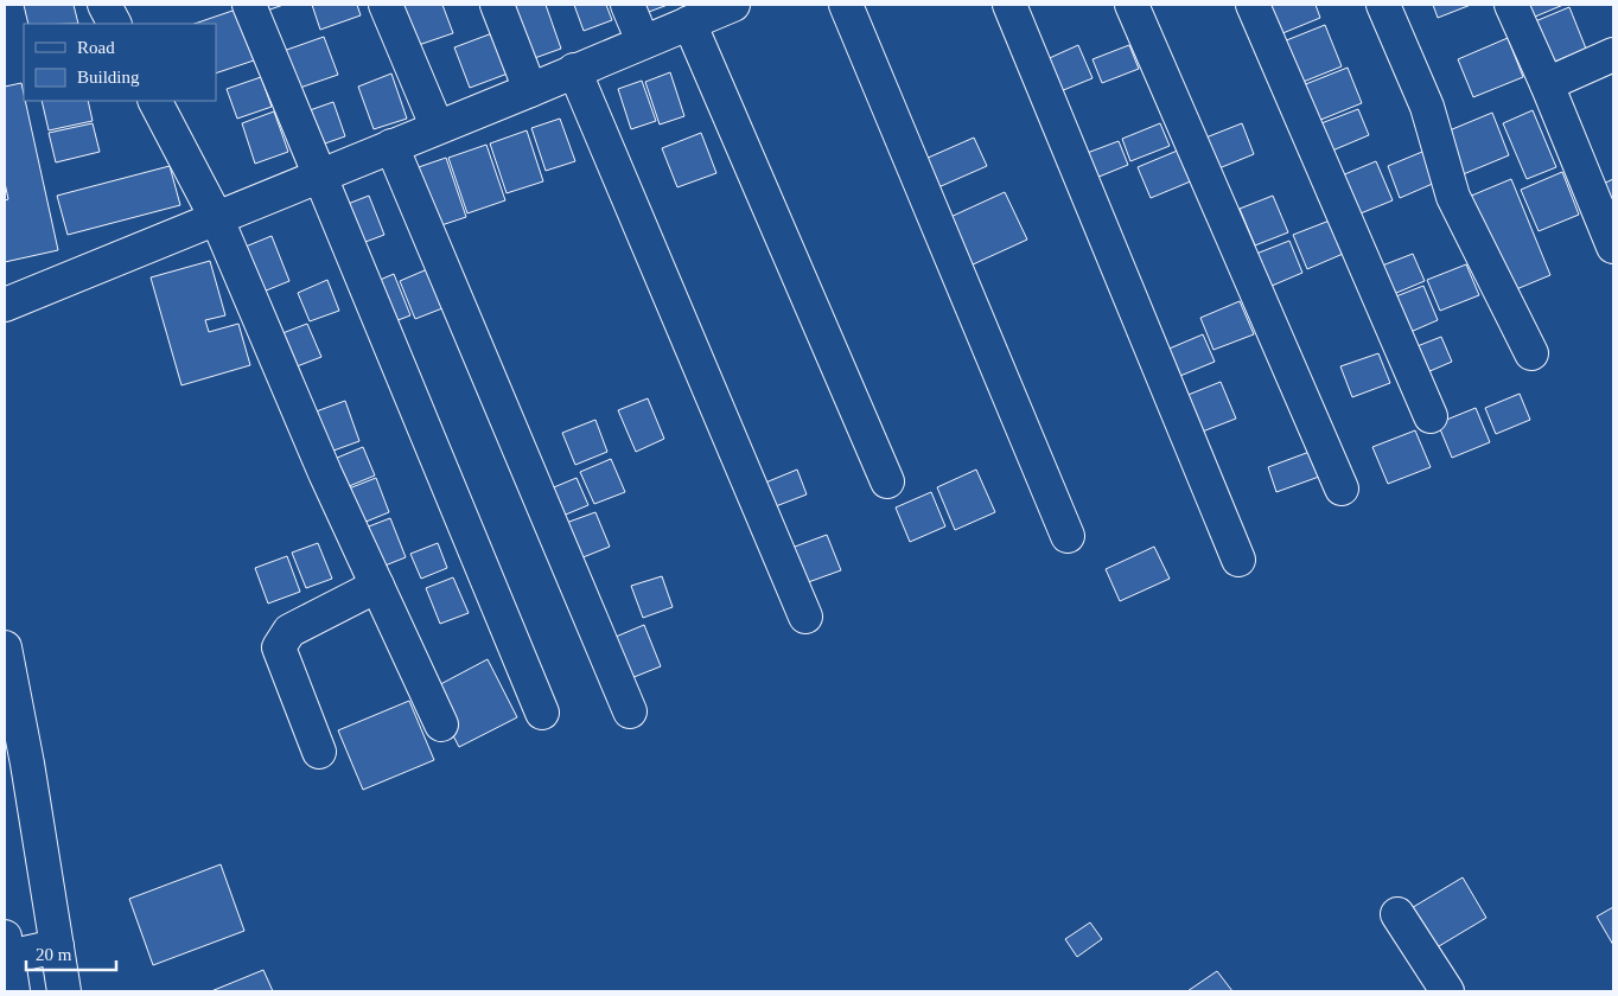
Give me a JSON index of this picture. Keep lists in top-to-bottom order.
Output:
{
  "legend": ["Road", "Building"],
  "scale_bar": "20 m"
}
